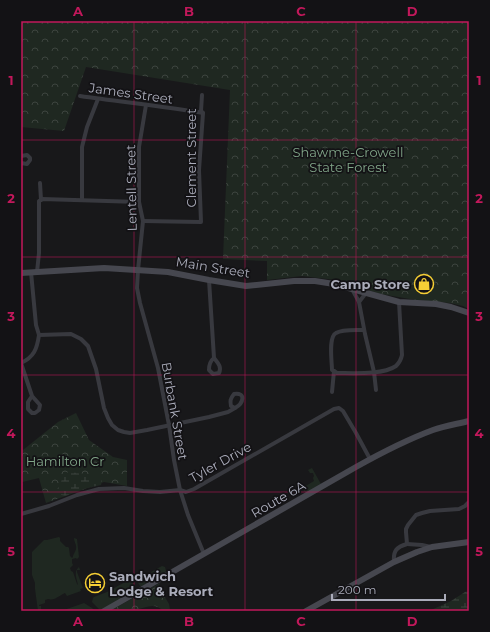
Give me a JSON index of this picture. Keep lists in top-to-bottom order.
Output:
{
  "streets": {
    "main road": ["Main Street", "Route 6A"],
    "street": [
      "James Street",
      "Clement Street",
      "Lentell Street",
      "Burbank Street",
      "Tyler Drive"
    ]
  },
  "crossings": [
    ["James Street", "Clement Street"],
    ["James Street", "Lentell Street"],
    ["Clement Street", "Lentell Street"],
    ["Lentell Street", "Main Street"],
    ["Lentell Street", "Burbank Street"],
    ["Main Street", "Burbank Street"],
    ["Burbank Street", "Tyler Drive"],
    ["Burbank Street", "Route 6A"],
    ["Tyler Drive", "Route 6A"]
  ],
  "parks": ["Shawme-Crowell State Forest", "Hamilton Cr"],
  "places": {
    "shop": ["Camp Store"],
    "hotel": ["Sandwich Lodge & Resort"]
  },
  "scale_bar": "200 m",
  "grid": {
    "columns": [
      "A",
      "B",
      "C",
      "D"
    ],
    "rows": [
      "1",
      "2",
      "3",
      "4",
      "5"
    ]
  }
}
